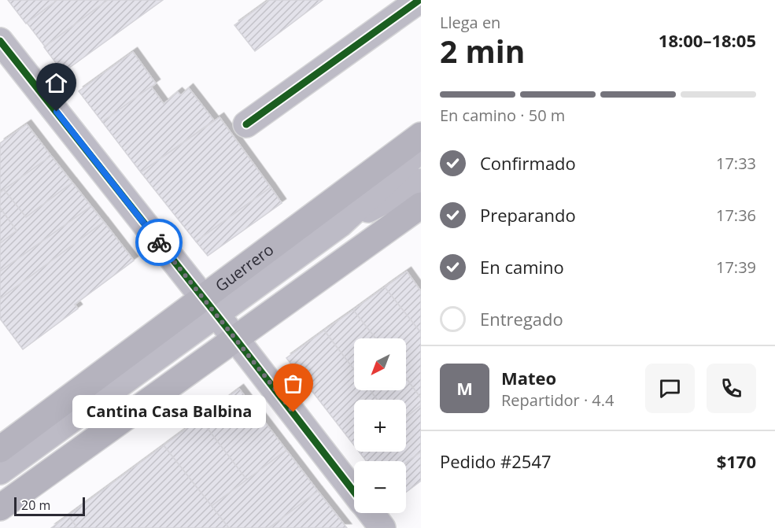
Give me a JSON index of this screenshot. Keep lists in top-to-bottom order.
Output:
{
  "streets": {
    "main road": ["Guerrero"]
  },
  "places": ["Cantina Casa Balbina"],
  "scale_bar": "20 m",
  "north": "bottom left",
  "page": {
    "heading": ["2 min", "Llega en", "18:00–18:05"],
    "panel": [
      "Mateo",
      "Repartidor · 4.4",
      "Pedido #2547",
      "$170"
    ],
    "bar": "En camino · 50 m",
    "list": [
      ["Confirmado", "17:33"],
      ["Preparando", "17:36"],
      ["En camino", "17:39"],
      "Entregado"
    ],
    "map_buttons": ["+", "−"],
    "round": "M",
    "bubble": "Cantina Casa Balbina",
    "scale": "20 m"
  }
}
